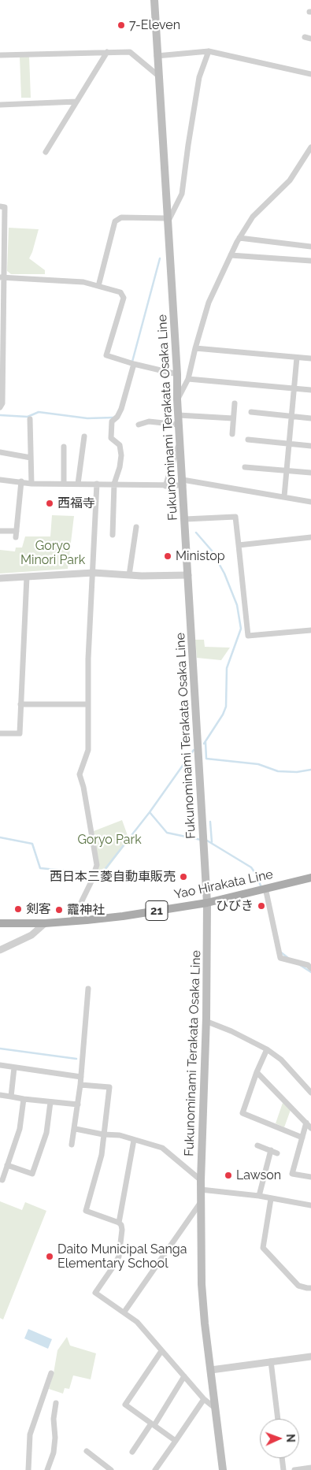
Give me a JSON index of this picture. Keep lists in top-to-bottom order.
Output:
{
  "streets": {
    "main road": ["Fukunominami Terakata Osaka Line", "Yao Hirakata Line", "21"]
  },
  "crossings": [
    ["Fukunominami Terakata Osaka Line", "Yao Hirakata Line"]
  ],
  "parks": ["Goryo Minori Park", "Goryo Park"],
  "places": [
    "7-Eleven",
    "西福寺",
    "Ministop",
    "西日本三菱自動車販売",
    "ひびき",
    "剣客",
    "龗神社",
    "Lawson",
    "Daito Municipal Sanga Elementary School"
  ],
  "north": "right"
}
